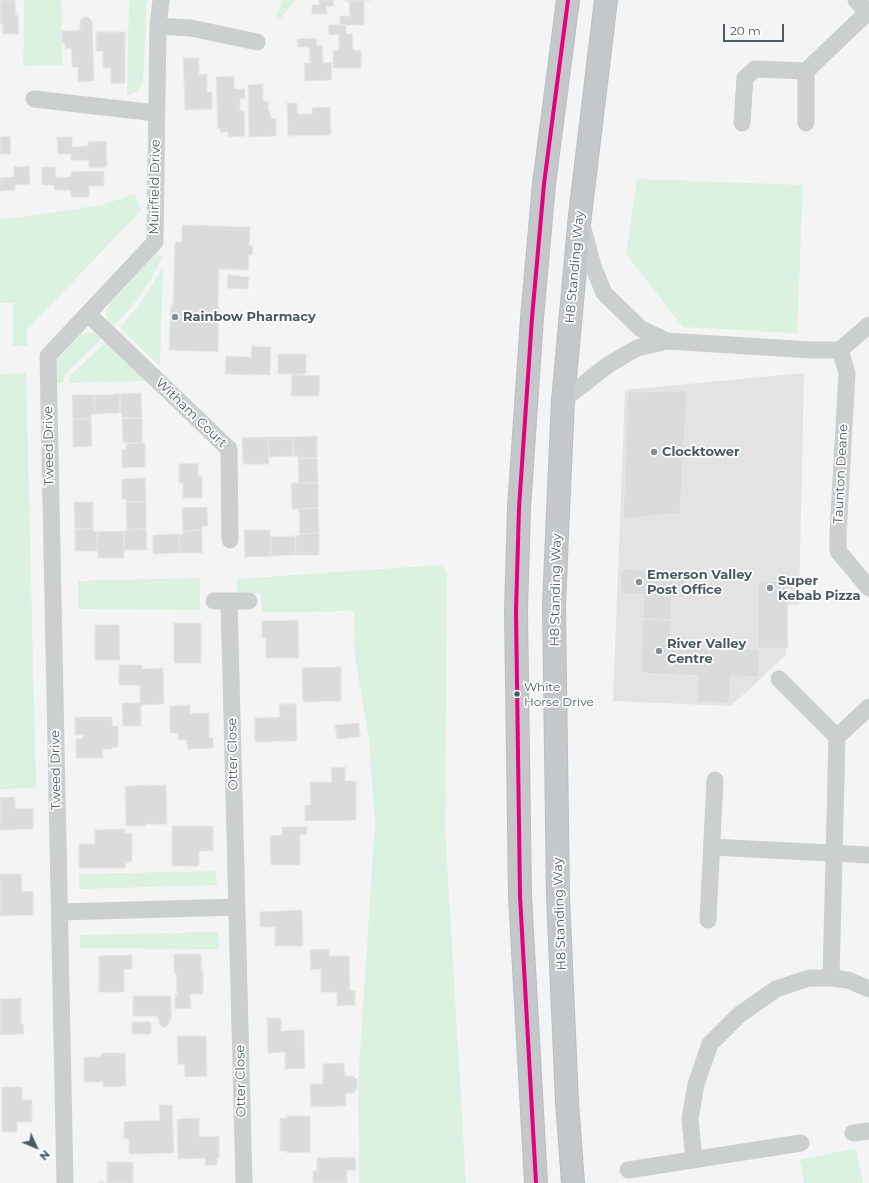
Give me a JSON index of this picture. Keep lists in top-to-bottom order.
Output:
{
  "streets": {
    "highway": ["H8 Standing Way"],
    "street": [
      "Muirfield Drive",
      "Witham Court",
      "Tweed Drive",
      "Taunton Deane",
      "Otter Close"
    ]
  },
  "crossings": [
    ["Muirfield Drive", "Witham Court"],
    ["Muirfield Drive", "Tweed Drive"]
  ],
  "places": [
    "Rainbow Pharmacy",
    "Clocktower",
    "Emerson Valley Post Office",
    "Super Kebab Pizza",
    "River Valley Centre",
    "White Horse Drive"
  ],
  "scale_bar": "20 m",
  "north": "bottom right"
}
